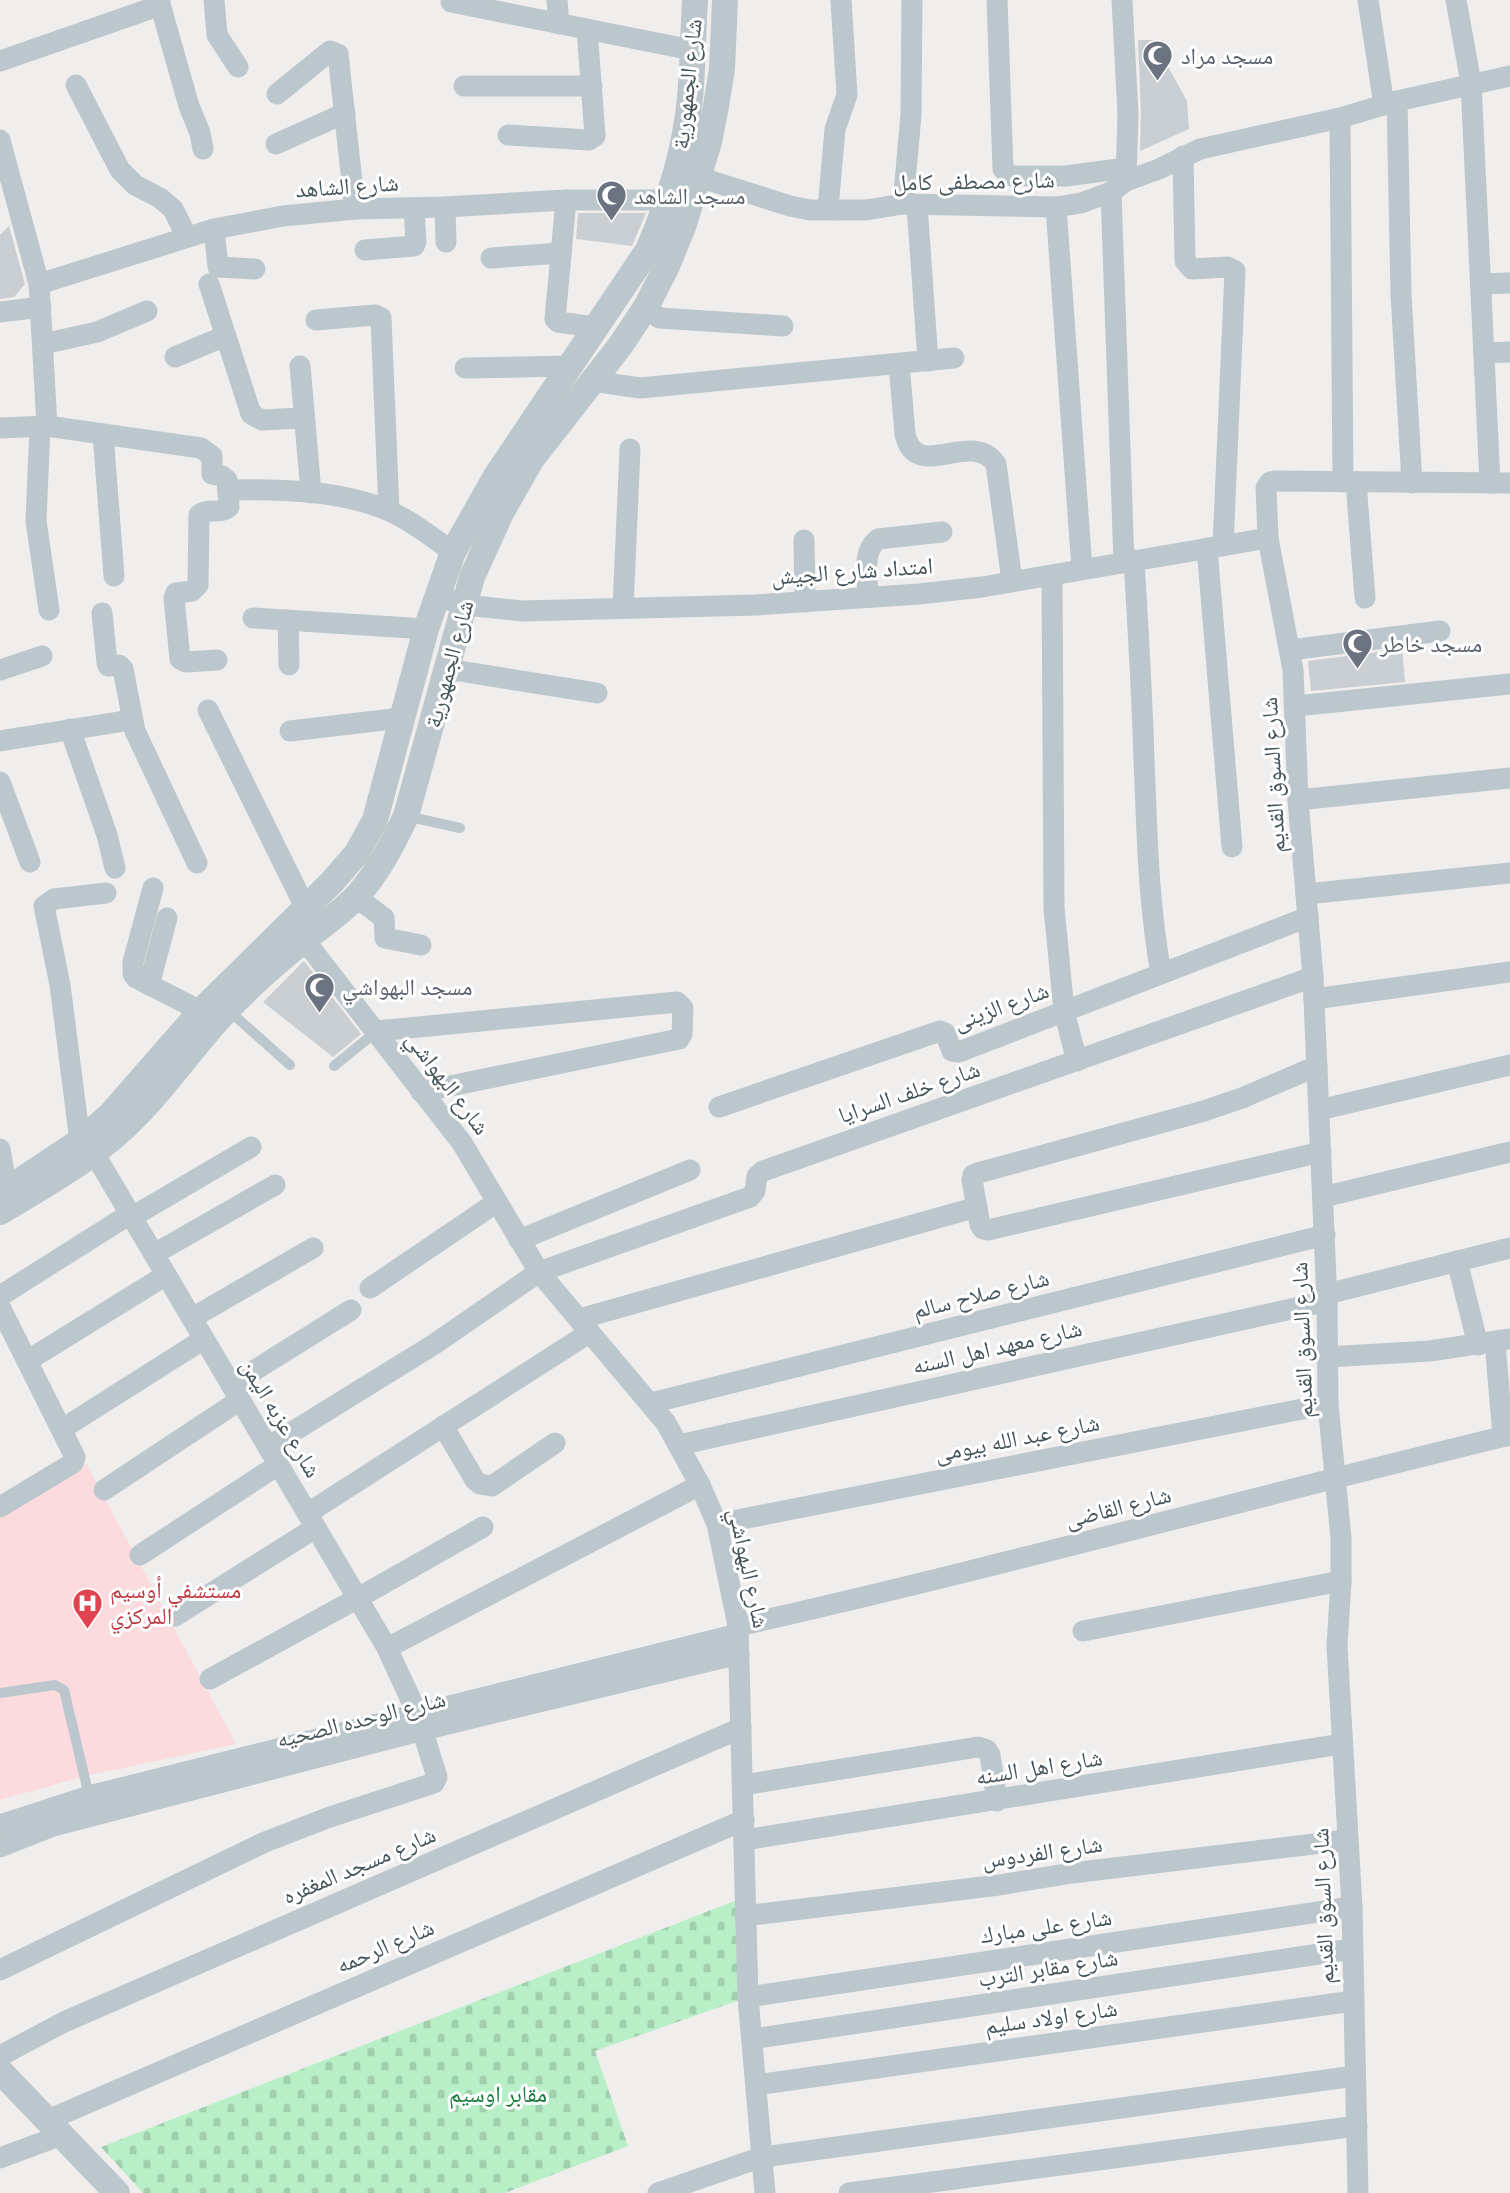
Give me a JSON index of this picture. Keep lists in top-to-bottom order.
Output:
{
  "streets": {
    "street": [
      "شارع الجمهورية",
      "شارع مصطفى كامل",
      "شارع الشاهد",
      "امتداد شارع الجيش",
      "شارع السوق القديم",
      "شارع الزينى",
      "شارع البهواشي",
      "شارع خلف السرايا",
      "شارع صلاح سالم",
      "شارع معهد اهل السنه",
      "شارع عزبه اليمن",
      "شارع عبد الله بيومى",
      "شارع القاضى",
      "شارع الوحده الصحيه",
      "شارع اهل السنه",
      "شارع الفردوس",
      "شارع مسجد المغفره",
      "شارع على مبارك",
      "شارع الرحمه",
      "شارع مقابر الترب",
      "شارع اولاد سليم"
    ]
  },
  "crossings": [
    ["شارع الجمهورية", "شارع مصطفى كامل"],
    ["شارع الجمهورية", "شارع الشاهد"],
    ["شارع الجمهورية", "امتداد شارع الجيش"],
    ["شارع الجمهورية", "شارع البهواشي"],
    ["شارع الجمهورية", "شارع عزبه اليمن"],
    ["امتداد شارع الجيش", "شارع السوق القديم"],
    ["شارع السوق القديم", "شارع الزينى"],
    ["شارع السوق القديم", "شارع خلف السرايا"],
    ["شارع السوق القديم", "شارع صلاح سالم"],
    ["شارع السوق القديم", "شارع معهد اهل السنه"],
    ["شارع السوق القديم", "شارع عبد الله بيومى"],
    ["شارع السوق القديم", "شارع القاضى"],
    ["شارع السوق القديم", "شارع اهل السنه"],
    ["شارع السوق القديم", "شارع الفردوس"],
    ["شارع السوق القديم", "شارع على مبارك"],
    ["شارع السوق القديم", "شارع مقابر الترب"],
    ["شارع السوق القديم", "شارع اولاد سليم"],
    ["شارع البهواشي", "شارع خلف السرايا"],
    ["شارع البهواشي", "شارع صلاح سالم"],
    ["شارع البهواشي", "شارع معهد اهل السنه"],
    ["شارع البهواشي", "شارع عبد الله بيومى"],
    ["شارع البهواشي", "شارع القاضى"],
    ["شارع البهواشي", "شارع الوحده الصحيه"],
    ["شارع البهواشي", "شارع اهل السنه"],
    ["شارع البهواشي", "شارع الفردوس"],
    ["شارع البهواشي", "شارع مسجد المغفره"],
    ["شارع البهواشي", "شارع على مبارك"],
    ["شارع البهواشي", "شارع الرحمه"],
    ["شارع البهواشي", "شارع مقابر الترب"],
    ["شارع البهواشي", "شارع اولاد سليم"],
    ["شارع خلف السرايا", "شارع عزبه اليمن"],
    ["شارع عزبه اليمن", "شارع الوحده الصحيه"],
    ["شارع القاضى", "شارع الوحده الصحيه"],
    ["شارع اهل السنه", "شارع الرحمه"]
  ],
  "parks": ["مقابر اوسيم"],
  "places": {
    "mosque": [
      "مسجد مراد",
      "مسجد الشاهد",
      "مسجد خاطر",
      "مسجد البهواشي"
    ],
    "hospital": ["مستشفي أوسيم المركزي"]
  }
}
